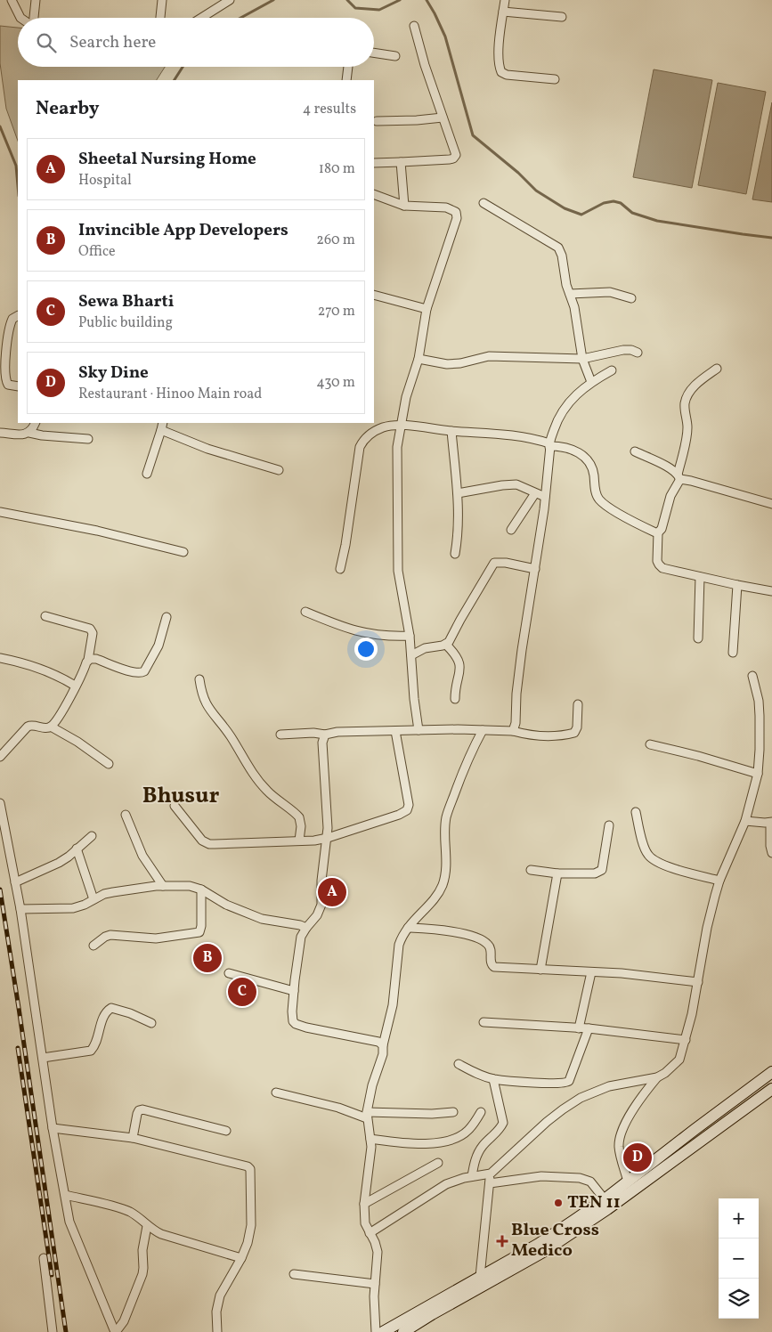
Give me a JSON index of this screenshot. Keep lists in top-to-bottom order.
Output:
{
  "districts": ["Bhusur"],
  "places": {
    "other": ["TEN 11"],
    "health": ["Blue Cross Medico"]
  },
  "page": {
    "search": "Search here",
    "heading": ["Nearby", "4 results"],
    "list": [
      {
        "mark": "A",
        "name": "Sheetal Nursing Home",
        "note": "Hospital",
        "value": "180 m"
      },
      {
        "mark": "B",
        "name": "Invincible App Developers",
        "note": "Office",
        "value": "260 m"
      },
      {
        "mark": "C",
        "name": "Sewa Bharti",
        "note": "Public building",
        "value": "270 m"
      },
      {
        "mark": "D",
        "name": "Sky Dine",
        "note": "Restaurant · Hinoo Main road",
        "value": "430 m"
      }
    ],
    "pins": [
      "A",
      "B",
      "C",
      "D"
    ],
    "map_buttons": ["+", "−"]
  }
}
